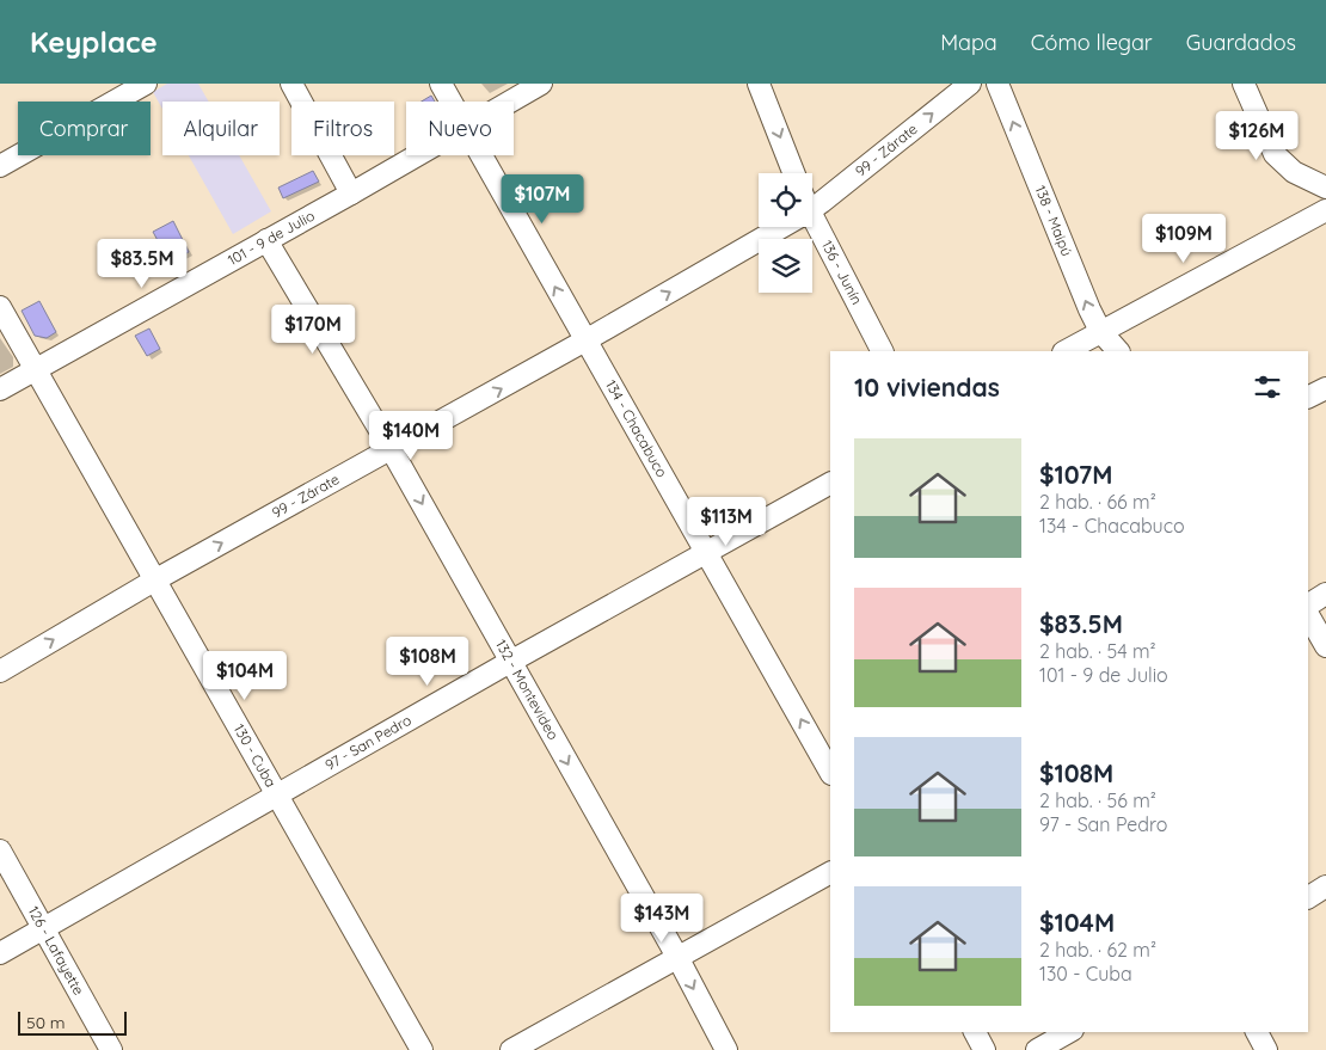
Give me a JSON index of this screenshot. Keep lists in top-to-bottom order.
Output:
{
  "streets": {
    "street": [
      "99 - Zárate",
      "138 - Maipú",
      "101 - 9 de Julio",
      "136 - Junín",
      "134 - Chacabuco",
      "132 - Montevideo",
      "97 - San Pedro",
      "130 - Cuba",
      "126 - Lafayette"
    ]
  },
  "crossings": [
    ["99 - Zárate", "134 - Chacabuco"],
    ["99 - Zárate", "132 - Montevideo"],
    ["99 - Zárate", "130 - Cuba"],
    ["101 - 9 de Julio", "132 - Montevideo"],
    ["101 - 9 de Julio", "130 - Cuba"],
    ["134 - Chacabuco", "97 - San Pedro"],
    ["132 - Montevideo", "97 - San Pedro"],
    ["97 - San Pedro", "130 - Cuba"],
    ["97 - San Pedro", "126 - Lafayette"]
  ],
  "one_way": [
    "99 - Zárate",
    "138 - Maipú",
    "134 - Chacabuco",
    "132 - Montevideo"
  ],
  "scale_bar": "50 m",
  "page": {
    "header": "Keyplace",
    "nav": ["Mapa", "Cómo llegar", "Guardados"],
    "chip": [
      "Comprar",
      "Alquilar",
      "Filtros",
      "Nuevo"
    ],
    "price": [
      "$126M",
      "$107M",
      "$109M",
      "$83.5M",
      "$170M",
      "$140M",
      "$113M",
      "$108M",
      "$104M",
      "$143M"
    ],
    "heading": "10 viviendas",
    "list": [
      {
        "name": "$107M",
        "note": "2 hab. · 66 m² · 134 - Chacabuco"
      },
      {
        "name": "$83.5M",
        "note": "2 hab. · 54 m² · 101 - 9 de Julio"
      },
      {
        "name": "$108M",
        "note": "2 hab. · 56 m² · 97 - San Pedro"
      },
      {
        "name": "$104M",
        "note": "2 hab. · 62 m² · 130 - Cuba"
      }
    ],
    "scale": "50 m"
  }
}
